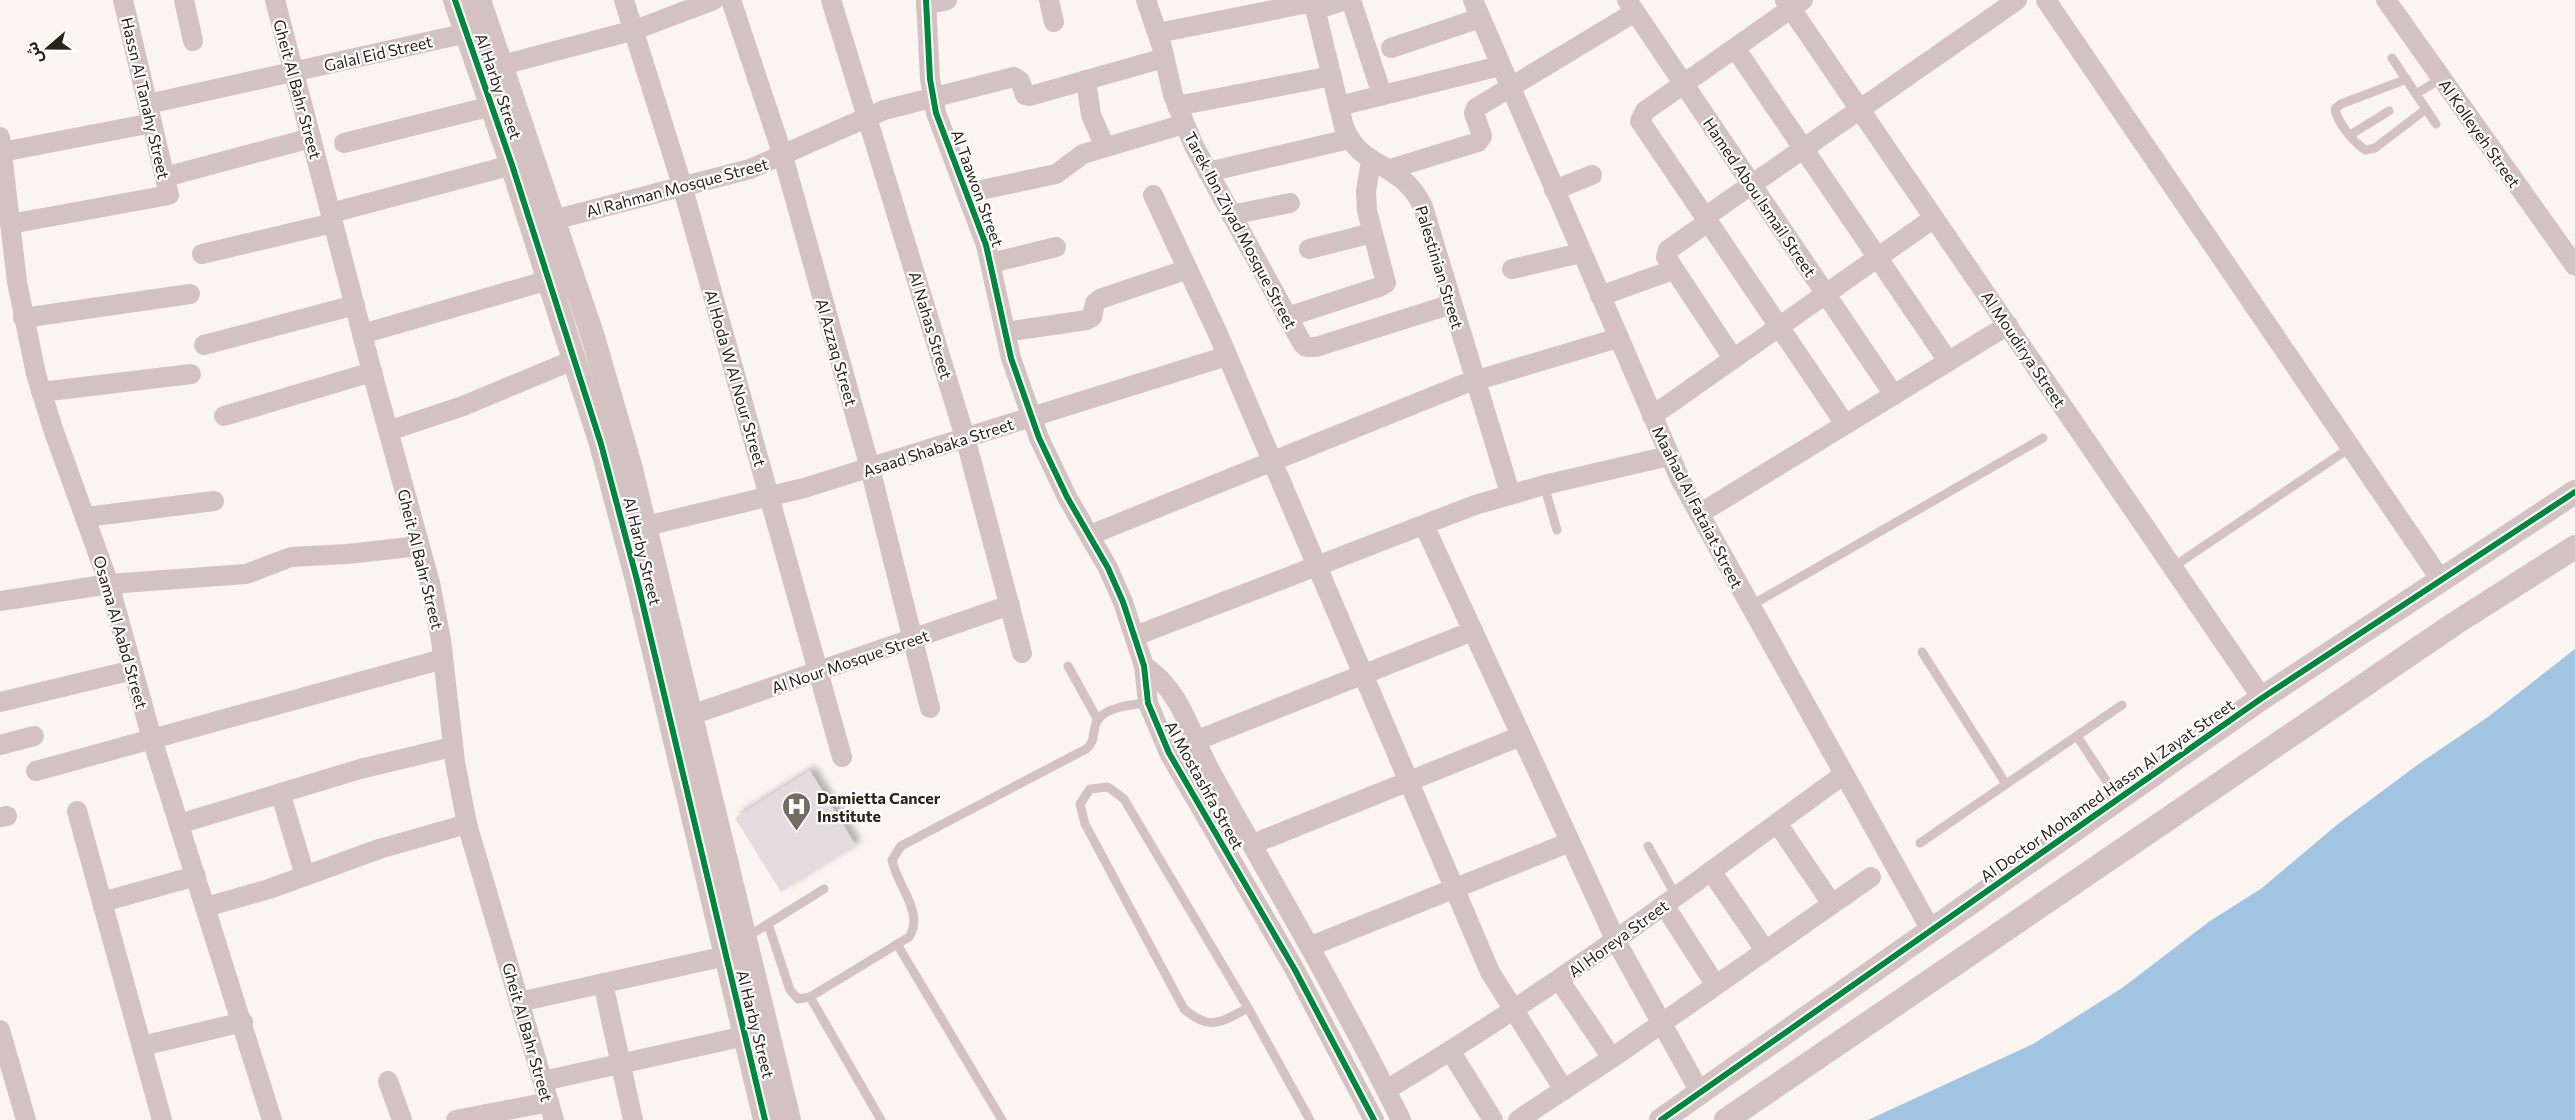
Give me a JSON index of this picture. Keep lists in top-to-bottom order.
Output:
{
  "streets": {
    "street": [
      "Galal Eid Street",
      "Al Harby Street",
      "Gheit Al Bahr Street",
      "Hassn Al Tanahy Street",
      "Al Kolleyeh Street",
      "Al Rahman Mosque Street",
      "Al Taawon Street",
      "Hamed Abou Ismail Street",
      "Tarek Ibn Ziyad Mosque Street",
      "Palestinian Street",
      "Al Nahas Street",
      "Al Moudirya Street",
      "Al Azzaq Street",
      "Al Hoda W Al Nour Street",
      "Asaad Shabaka Street",
      "Maahad Al Fataiat Street",
      "Osama Al Aabd Street",
      "Al Nour Mosque Street",
      "Al Mostashfa Street",
      "Al Doctor Mohamed Hassn Al Zayat Street",
      "Al Horeya Street"
    ]
  },
  "crossings": [
    ["Galal Eid Street", "Al Harby Street"],
    ["Galal Eid Street", "Gheit Al Bahr Street"],
    ["Galal Eid Street", "Hassn Al Tanahy Street"],
    ["Galal Eid Street", "Osama Al Aabd Street"],
    ["Al Harby Street", "Al Rahman Mosque Street"],
    ["Al Harby Street", "Asaad Shabaka Street"],
    ["Al Harby Street", "Al Nour Mosque Street"],
    ["Al Rahman Mosque Street", "Al Taawon Street"],
    ["Al Rahman Mosque Street", "Al Nahas Street"],
    ["Al Rahman Mosque Street", "Al Azzaq Street"],
    ["Al Rahman Mosque Street", "Al Hoda W Al Nour Street"],
    ["Al Taawon Street", "Asaad Shabaka Street"],
    ["Al Taawon Street", "Al Mostashfa Street"],
    ["Tarek Ibn Ziyad Mosque Street", "Palestinian Street"],
    ["Al Nahas Street", "Asaad Shabaka Street"],
    ["Al Nahas Street", "Al Nour Mosque Street"],
    ["Al Moudirya Street", "Al Doctor Mohamed Hassn Al Zayat Street"],
    ["Al Azzaq Street", "Asaad Shabaka Street"],
    ["Al Azzaq Street", "Al Nour Mosque Street"],
    ["Al Hoda W Al Nour Street", "Asaad Shabaka Street"],
    ["Al Hoda W Al Nour Street", "Al Nour Mosque Street"],
    ["Asaad Shabaka Street", "Al Mostashfa Street"],
    ["Maahad Al Fataiat Street", "Al Doctor Mohamed Hassn Al Zayat Street"],
    ["Maahad Al Fataiat Street", "Al Horeya Street"],
    ["Al Mostashfa Street", "Al Horeya Street"]
  ],
  "places": {
    "hospital": ["Damietta Cancer Institute"]
  },
  "north": "left"
}
